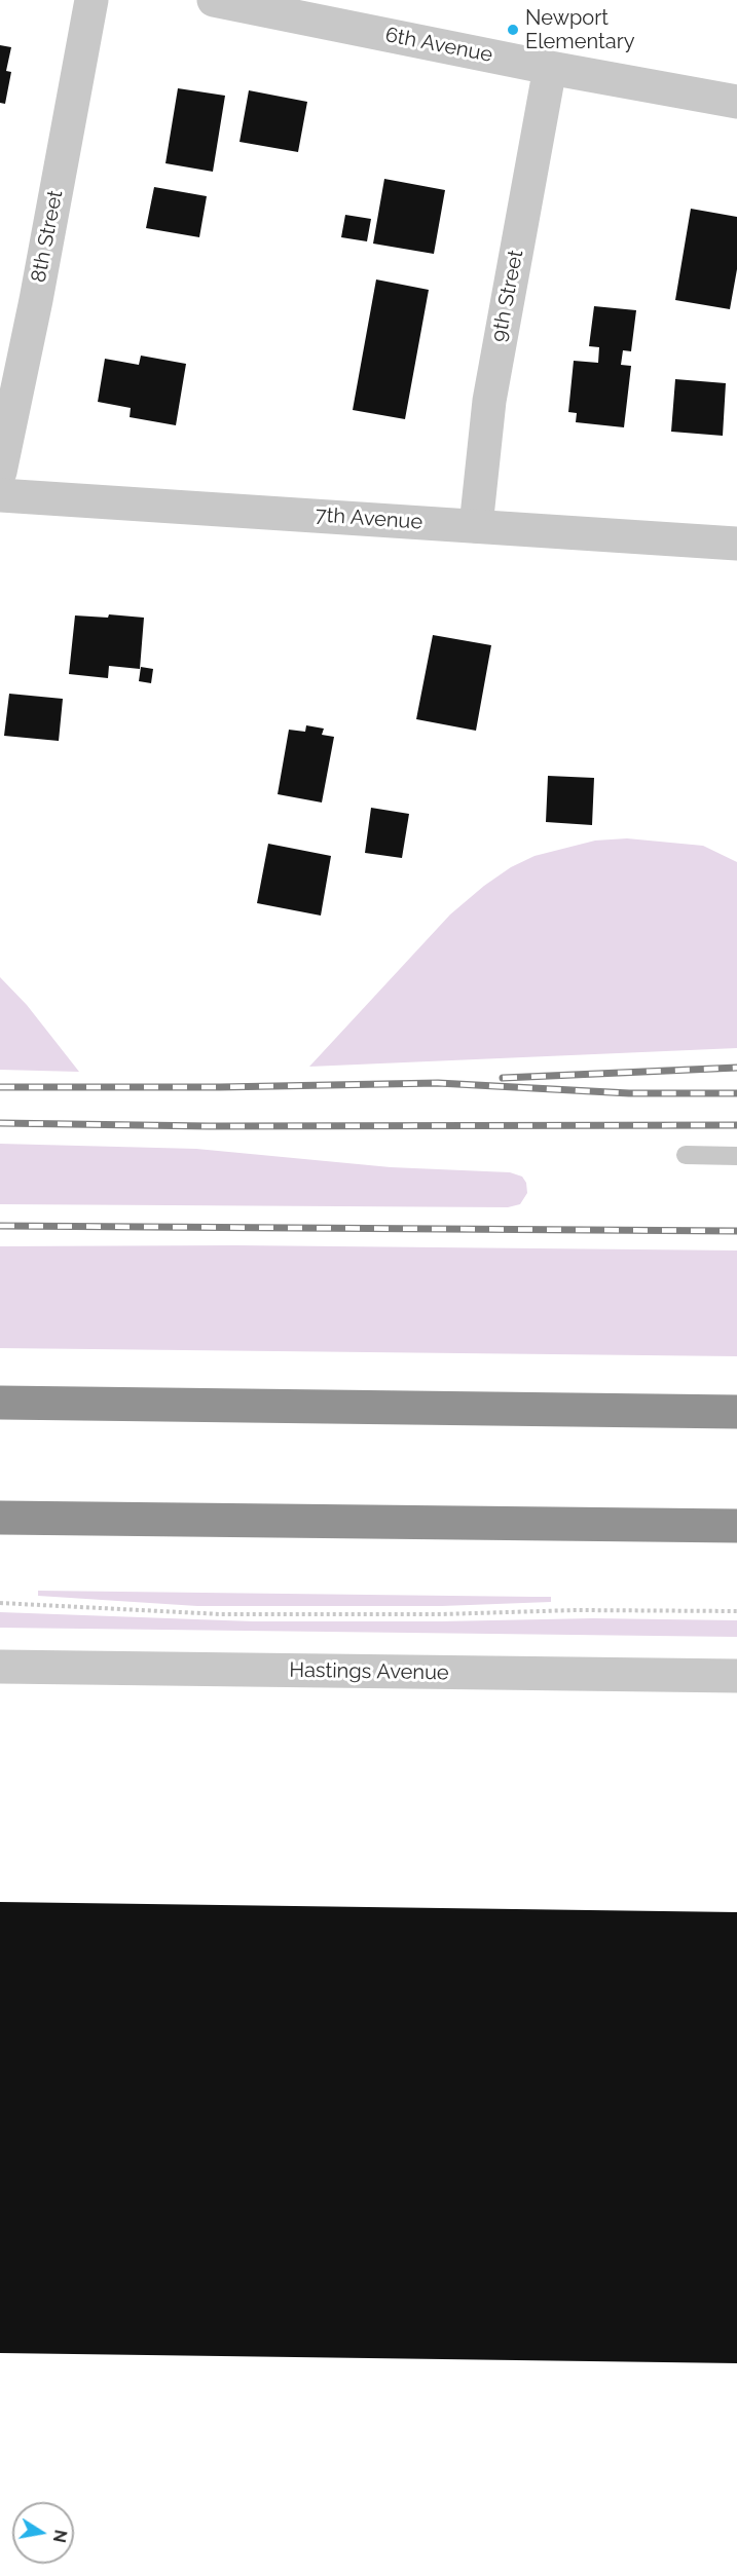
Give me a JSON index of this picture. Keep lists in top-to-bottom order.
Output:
{
  "streets": {
    "street": [
      "6th Avenue",
      "8th Street",
      "9th Street",
      "7th Avenue",
      "Hastings Avenue"
    ]
  },
  "crossings": [
    ["6th Avenue", "9th Street"],
    ["9th Street", "7th Avenue"]
  ],
  "places": ["Newport Elementary"],
  "north": "right"
}
